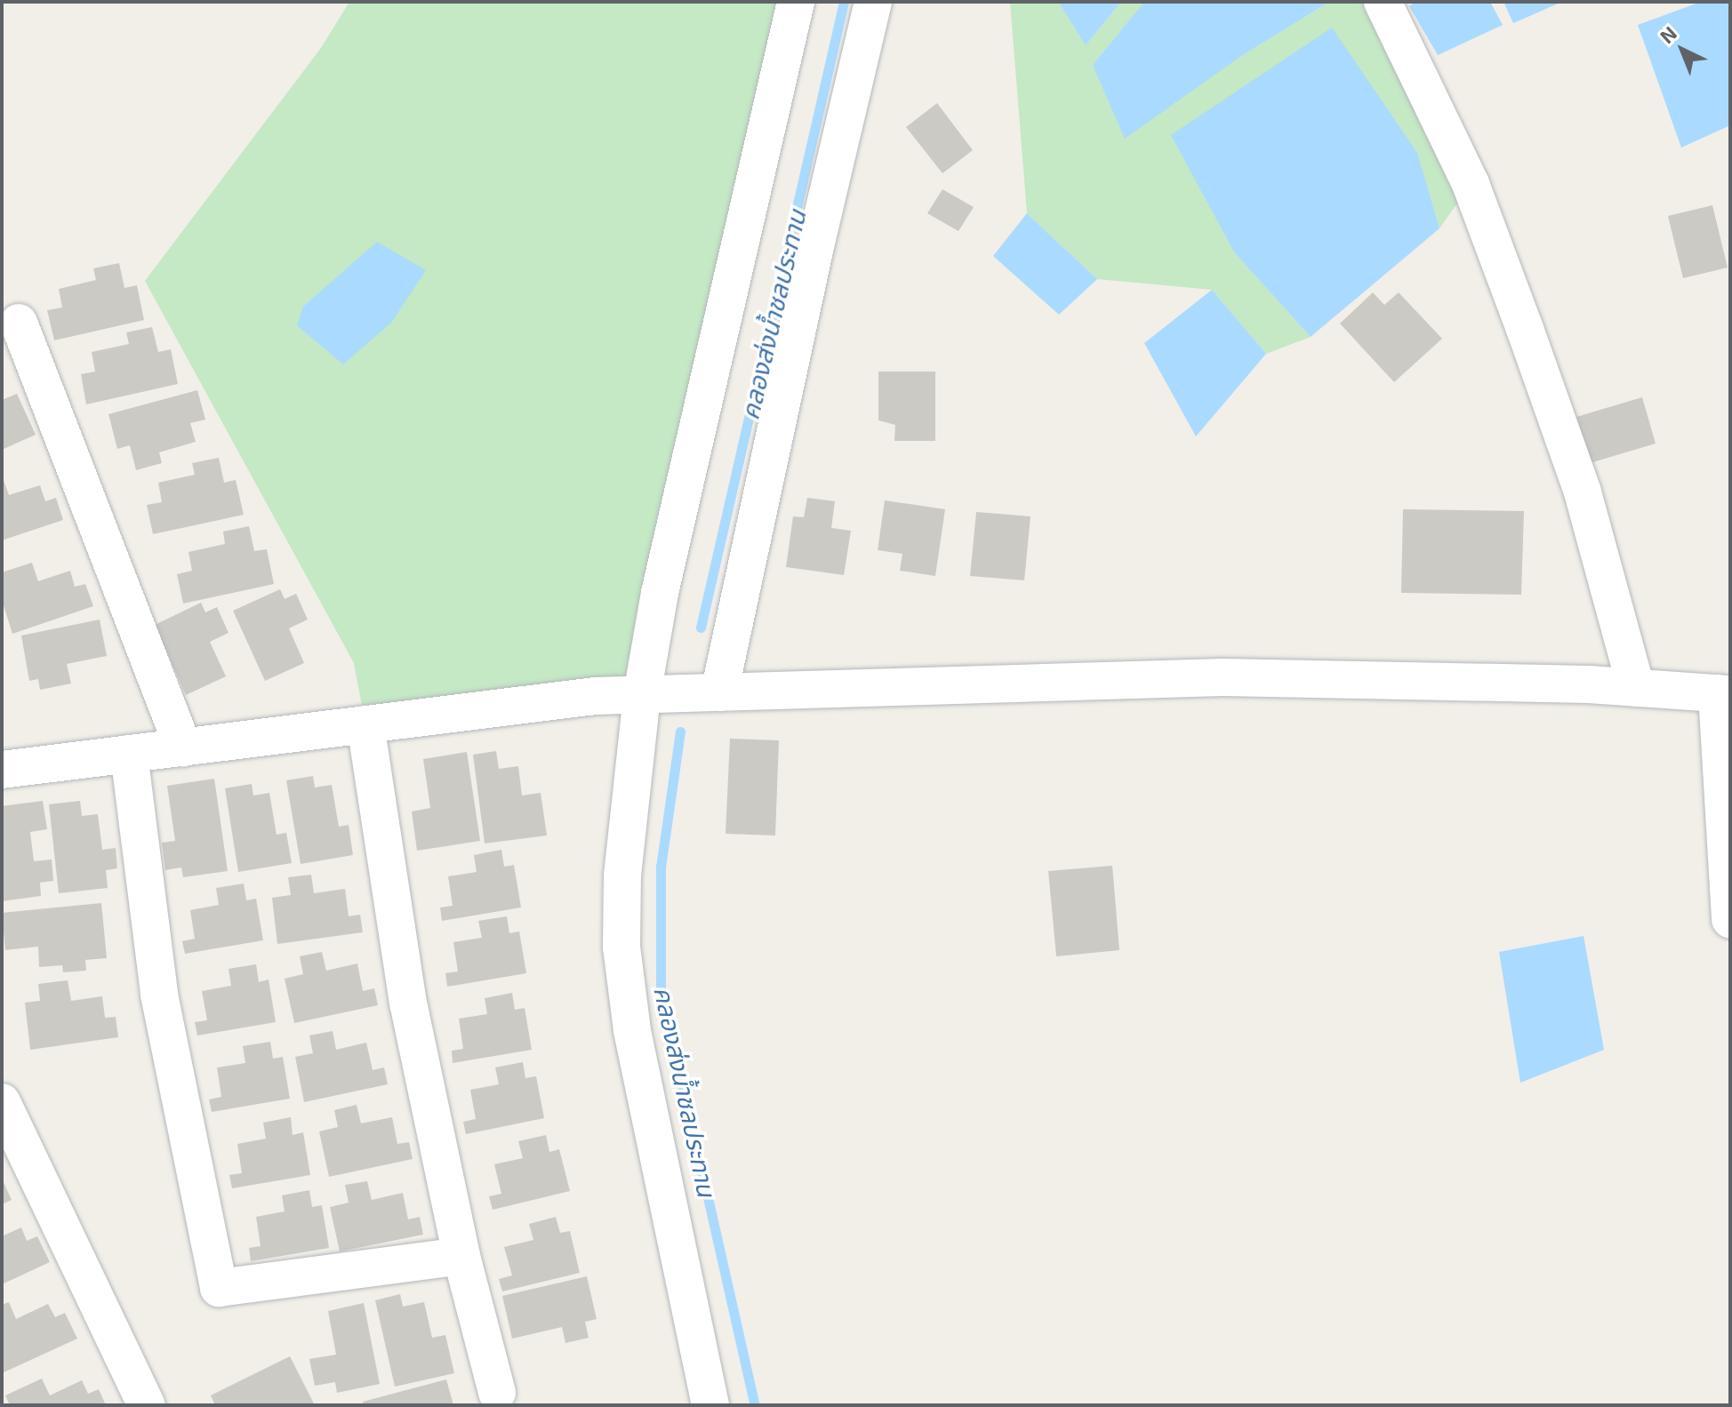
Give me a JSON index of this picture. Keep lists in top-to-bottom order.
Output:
{
  "water": ["คลองส่งน้ำชลประทาน"],
  "north": "top left"
}
